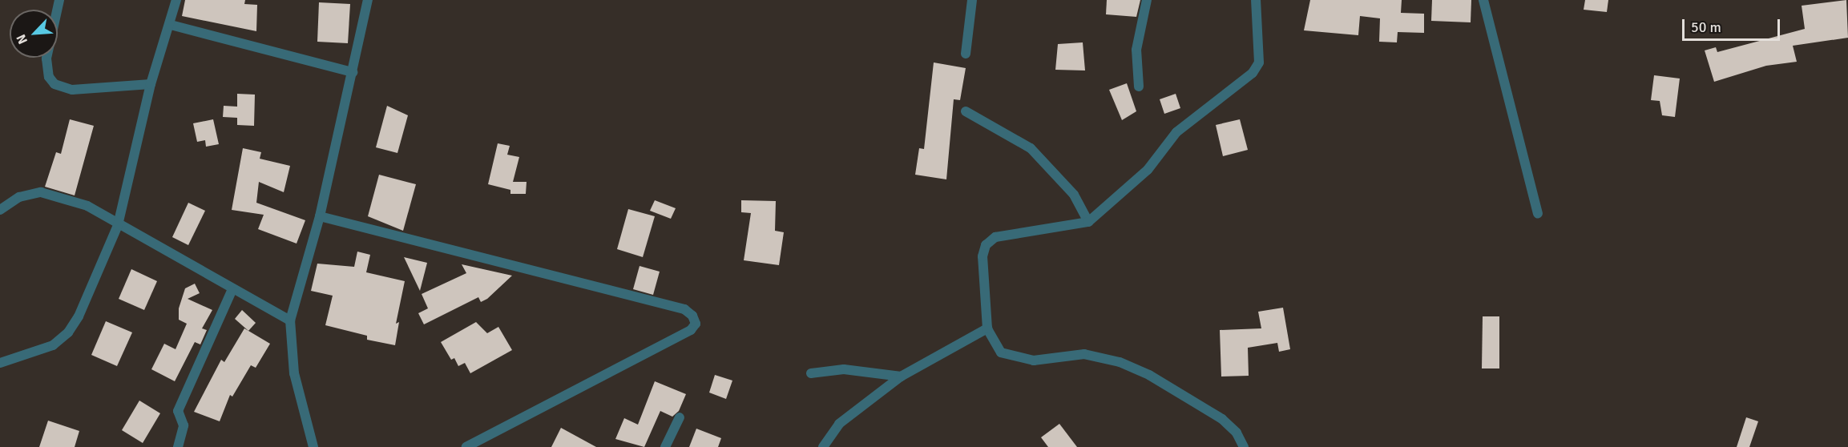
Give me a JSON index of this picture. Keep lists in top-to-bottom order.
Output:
{
  "scale_bar": "50 m",
  "north": "bottom left"
}
